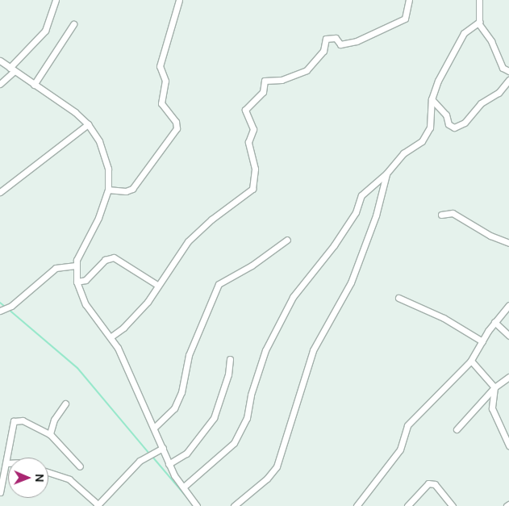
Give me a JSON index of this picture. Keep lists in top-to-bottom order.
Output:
{
  "north": "right"
}
